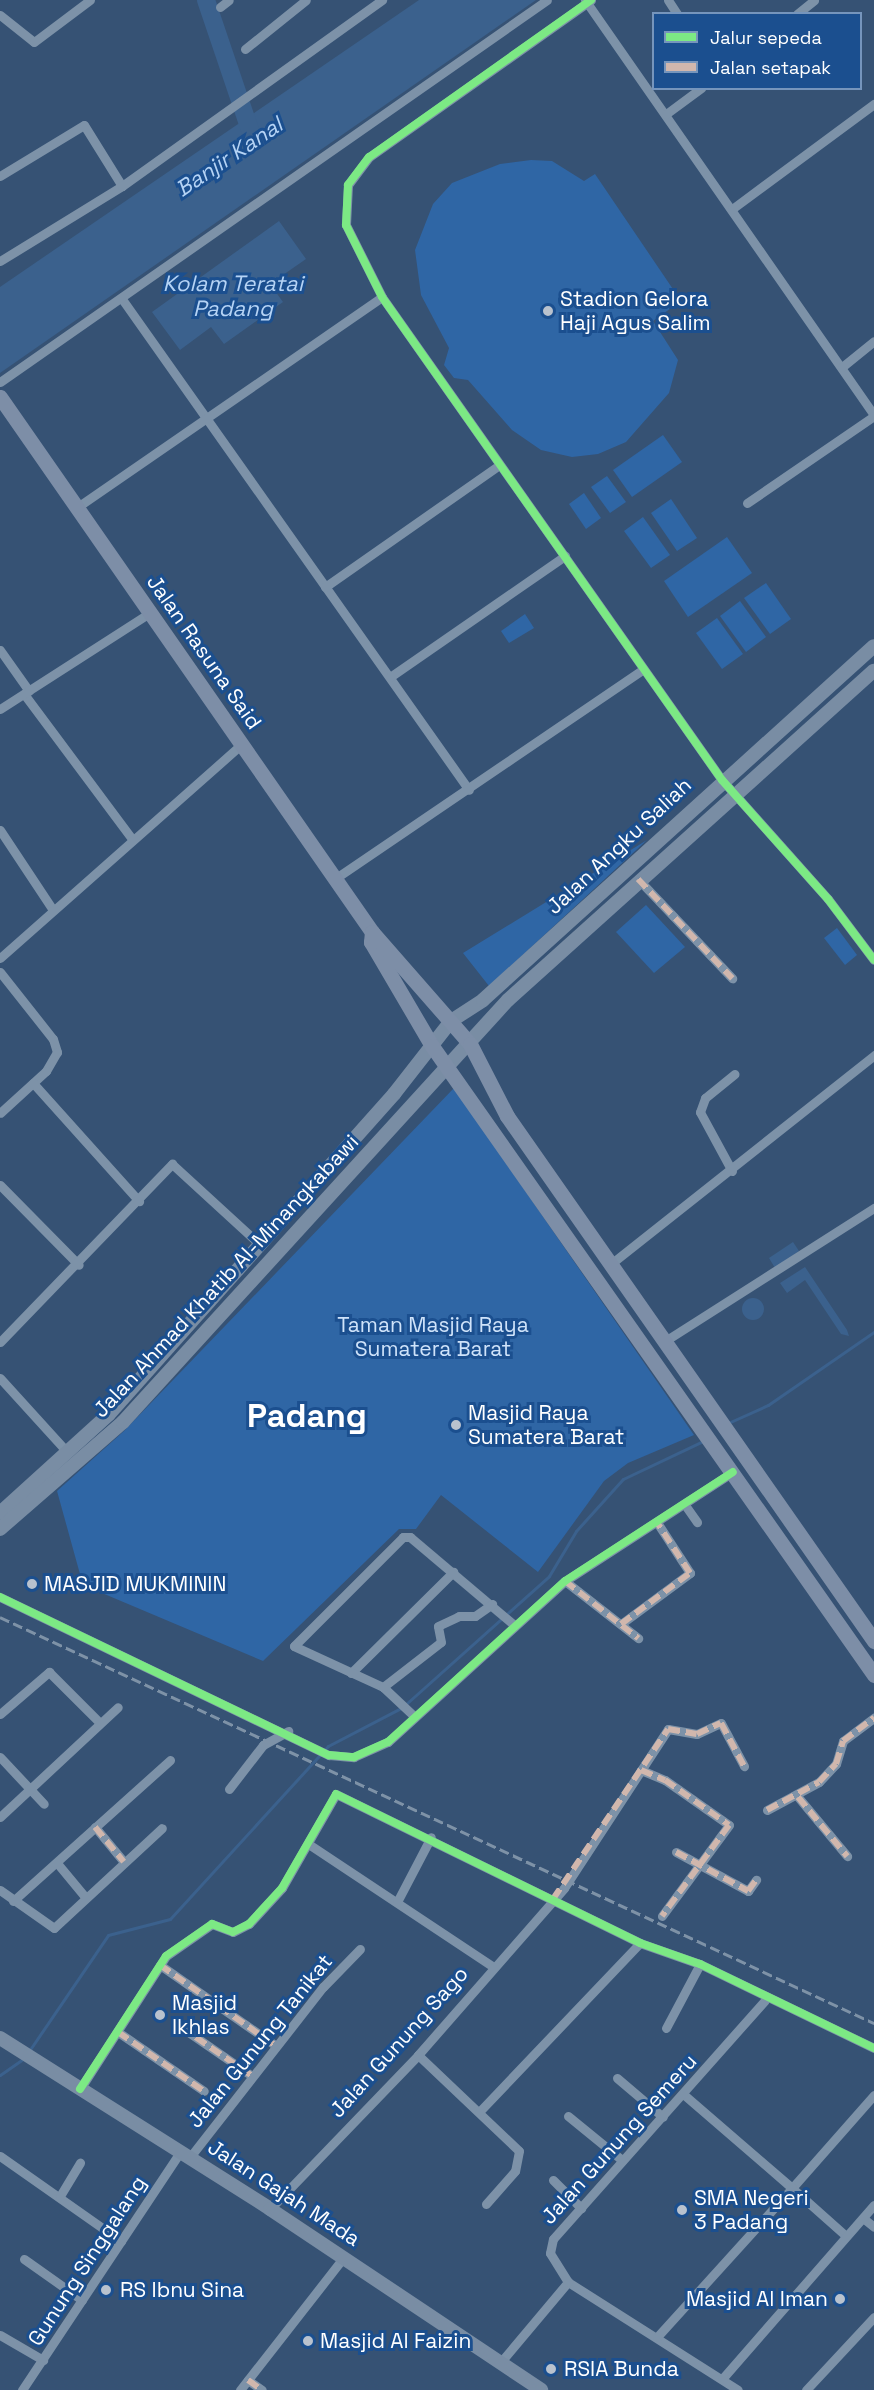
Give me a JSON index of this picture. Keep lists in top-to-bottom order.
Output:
{
  "streets": {
    "main road": [
      "Jalan Rasuna Said",
      "Jalan Angku Saliah",
      "Jalan Ahmad Khatib Al-Minangkabawi",
      "Jalan Gajah Mada"
    ],
    "street": [
      "Jalan Gunung Tanikat",
      "Jalan Gunung Sago",
      "Jalan Gunung Semeru",
      "Gunung Singgalang"
    ]
  },
  "crossings": [
    ["Jalan Angku Saliah", "Jalan Ahmad Khatib Al-Minangkabawi"],
    ["Jalan Gunung Tanikat", "Jalan Gajah Mada"],
    ["Jalan Gunung Tanikat", "Gunung Singgalang"],
    ["Jalan Gunung Sago", "Jalan Gajah Mada"],
    ["Jalan Gajah Mada", "Gunung Singgalang"]
  ],
  "districts": ["Padang"],
  "water": ["Banjir Kanal", "Kolam Teratai Padang"],
  "parks": ["Taman Masjid Raya Sumatera Barat"],
  "places": [
    "Stadion Gelora Haji Agus Salim",
    "Masjid Raya Sumatera Barat",
    "MASJID MUKMININ",
    "Masjid Ikhlas",
    "SMA Negeri 3 Padang",
    "RS Ibnu Sina",
    "Masjid Al Iman",
    "Masjid Al Faizin",
    "RSIA Bunda"
  ],
  "legend": ["Jalur sepeda", "Jalan setapak"]
}
